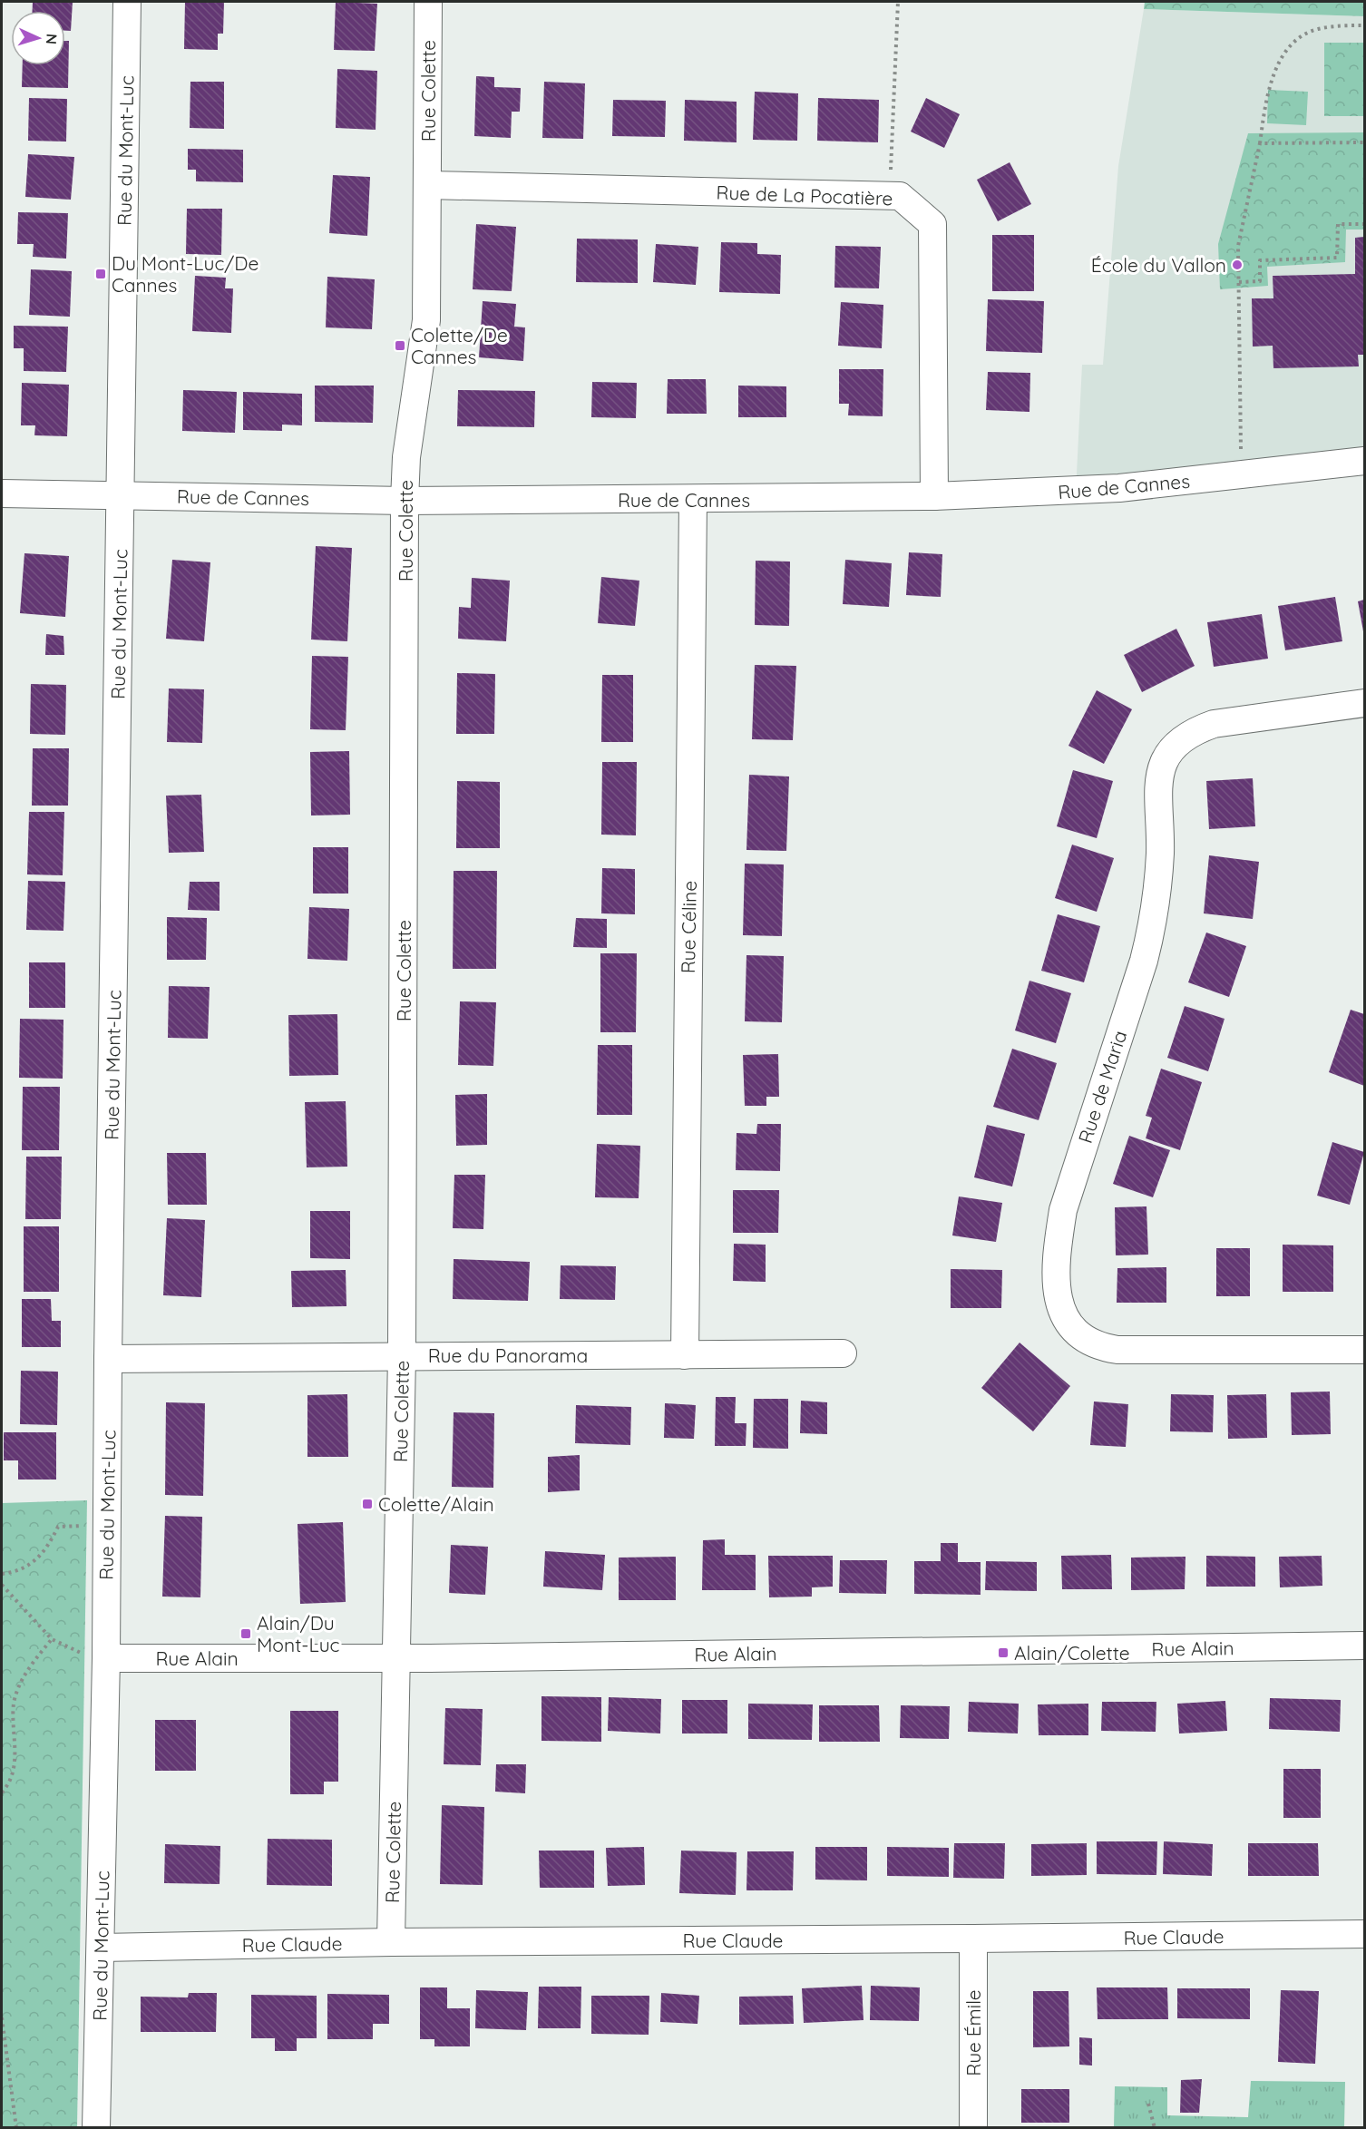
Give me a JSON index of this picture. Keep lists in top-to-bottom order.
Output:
{
  "streets": {
    "street": [
      "Rue Colette",
      "Rue du Mont-Luc",
      "Rue de La Pocatière",
      "Rue de Cannes",
      "Rue Céline",
      "Rue de Maria",
      "Rue du Panorama",
      "Rue Alain",
      "Rue Claude",
      "Rue Émile"
    ]
  },
  "crossings": [
    ["Rue Colette", "Rue de La Pocatière"],
    ["Rue Colette", "Rue de Cannes"],
    ["Rue Colette", "Rue du Panorama"],
    ["Rue Colette", "Rue Alain"],
    ["Rue Colette", "Rue Claude"],
    ["Rue du Mont-Luc", "Rue de Cannes"],
    ["Rue du Mont-Luc", "Rue du Panorama"],
    ["Rue du Mont-Luc", "Rue Alain"],
    ["Rue du Mont-Luc", "Rue Claude"],
    ["Rue de La Pocatière", "Rue de Cannes"],
    ["Rue de Cannes", "Rue Céline"],
    ["Rue Céline", "Rue du Panorama"],
    ["Rue Claude", "Rue Émile"]
  ],
  "places": {
    "other": ["École du Vallon"],
    "transit": [
      "Du Mont-Luc/De Cannes",
      "Colette/De Cannes",
      "Colette/Alain",
      "Alain/Du Mont-Luc",
      "Alain/Colette"
    ]
  },
  "north": "right"
}
